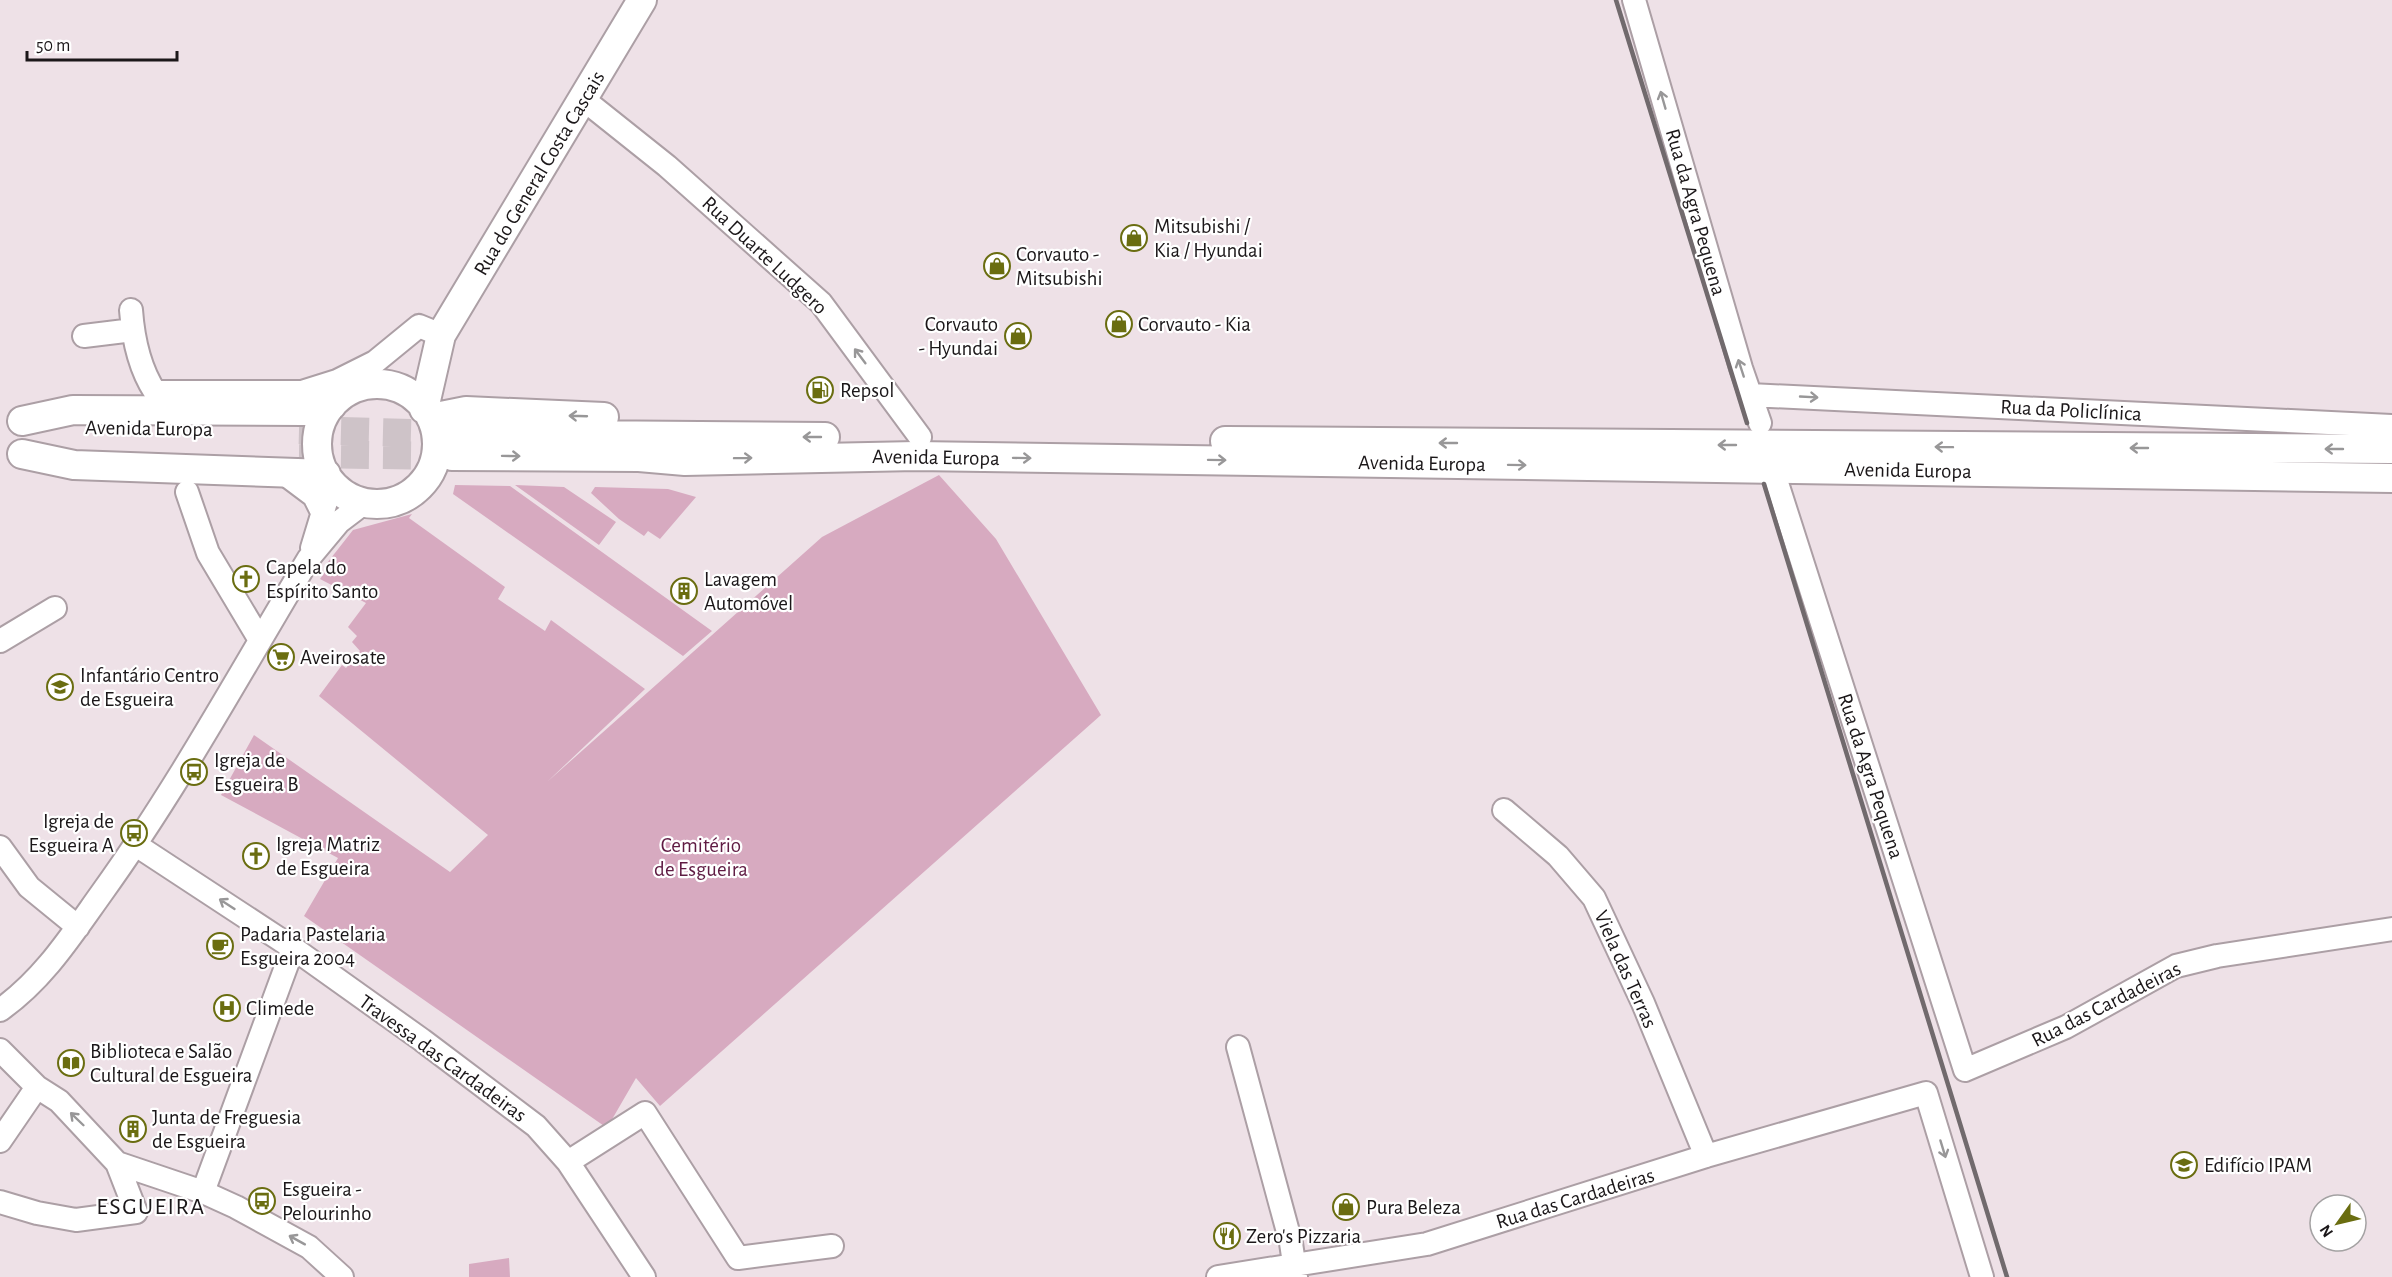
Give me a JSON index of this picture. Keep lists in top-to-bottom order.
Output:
{
  "streets": {
    "main road": ["Rua do General Costa Cascais", "Avenida Europa"],
    "street": [
      "Rua da Agra Pequena",
      "Rua Duarte Ludgero",
      "Rua da Policlínica",
      "Viela das Terras",
      "Rua das Cardadeiras",
      "Travessa das Cardadeiras"
    ]
  },
  "crossings": [
    ["Rua do General Costa Cascais", "Rua Duarte Ludgero"],
    ["Rua do General Costa Cascais", "Avenida Europa"],
    ["Rua da Agra Pequena", "Rua da Policlínica"],
    ["Rua da Agra Pequena", "Rua das Cardadeiras"],
    ["Rua Duarte Ludgero", "Avenida Europa"],
    ["Viela das Terras", "Rua das Cardadeiras"]
  ],
  "one_way": ["Rua da Agra Pequena", "Rua Duarte Ludgero", "Rua da Policlínica"],
  "districts": ["ESGUEIRA"],
  "parks": ["Cemitério de Esgueira"],
  "places": {
    "shop": [
      "Mitsubishi / Kia / Hyundai",
      "Corvauto - Mitsubishi",
      "Corvauto - Kia",
      "Corvauto - Hyundai",
      "Pura Beleza"
    ],
    "fuel station": ["Repsol"],
    "church": ["Capela do Espírito Santo", "Igreja Matriz de Esgueira"],
    "building": ["Lavagem Automóvel", "Junta de Freguesia de Esgueira"],
    "supermarket": ["Aveirosate"],
    "school or university": ["Infantário Centro de Esgueira", "Edifício IPAM"],
    "bus stop": ["Igreja de Esgueira B", "Igreja de Esgueira A", "Esgueira - Pelourinho"],
    "cafe": ["Padaria Pastelaria Esgueira 2004"],
    "hospital": ["Climede"],
    "library": ["Biblioteca e Salão Cultural de Esgueira"],
    "restaurant": ["Zero's Pizzaria"]
  },
  "scale_bar": "50 m",
  "north": "bottom left"
}
